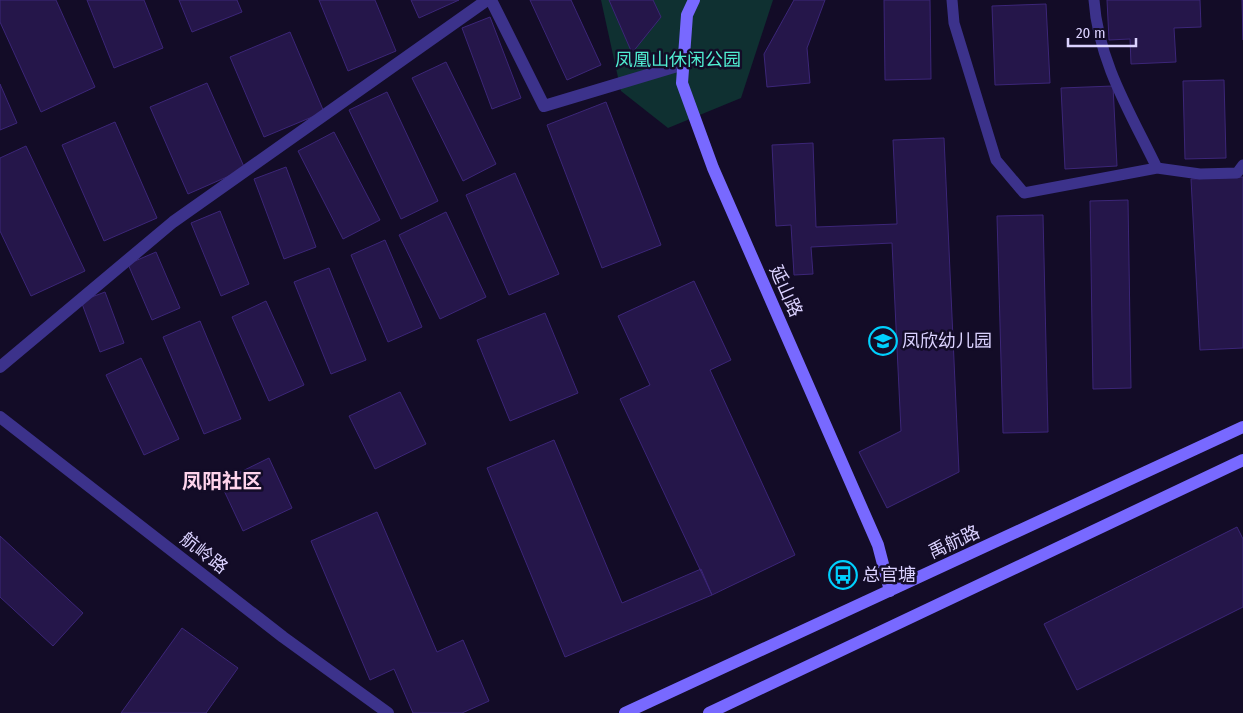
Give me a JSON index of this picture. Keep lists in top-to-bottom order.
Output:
{
  "streets": {
    "main road": ["延山路", "禹航路"],
    "street": ["航岭路"]
  },
  "crossings": [
    ["延山路", "禹航路"]
  ],
  "districts": ["凤阳社区"],
  "parks": ["凤凰山休闲公园"],
  "places": {
    "school or university": ["凤欣幼儿园"],
    "bus stop": ["总官塘"]
  },
  "scale_bar": "20 m"
}
